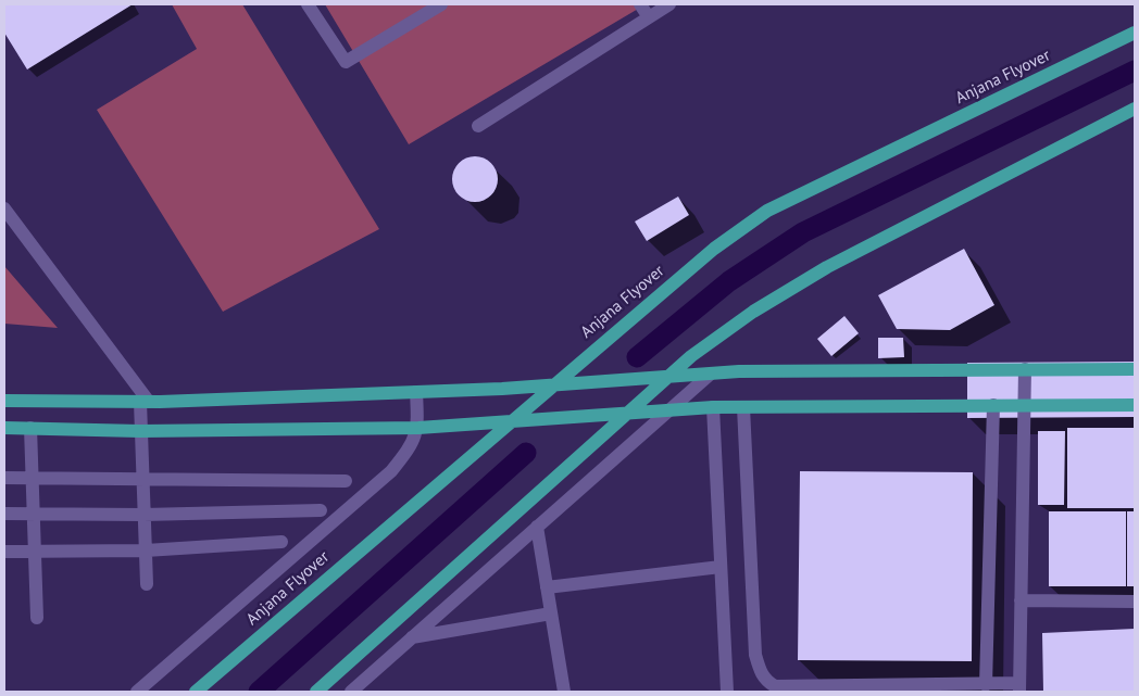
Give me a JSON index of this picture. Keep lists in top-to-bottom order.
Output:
{
  "streets": {
    "main road": ["Anjana Flyover"]
  }
}
